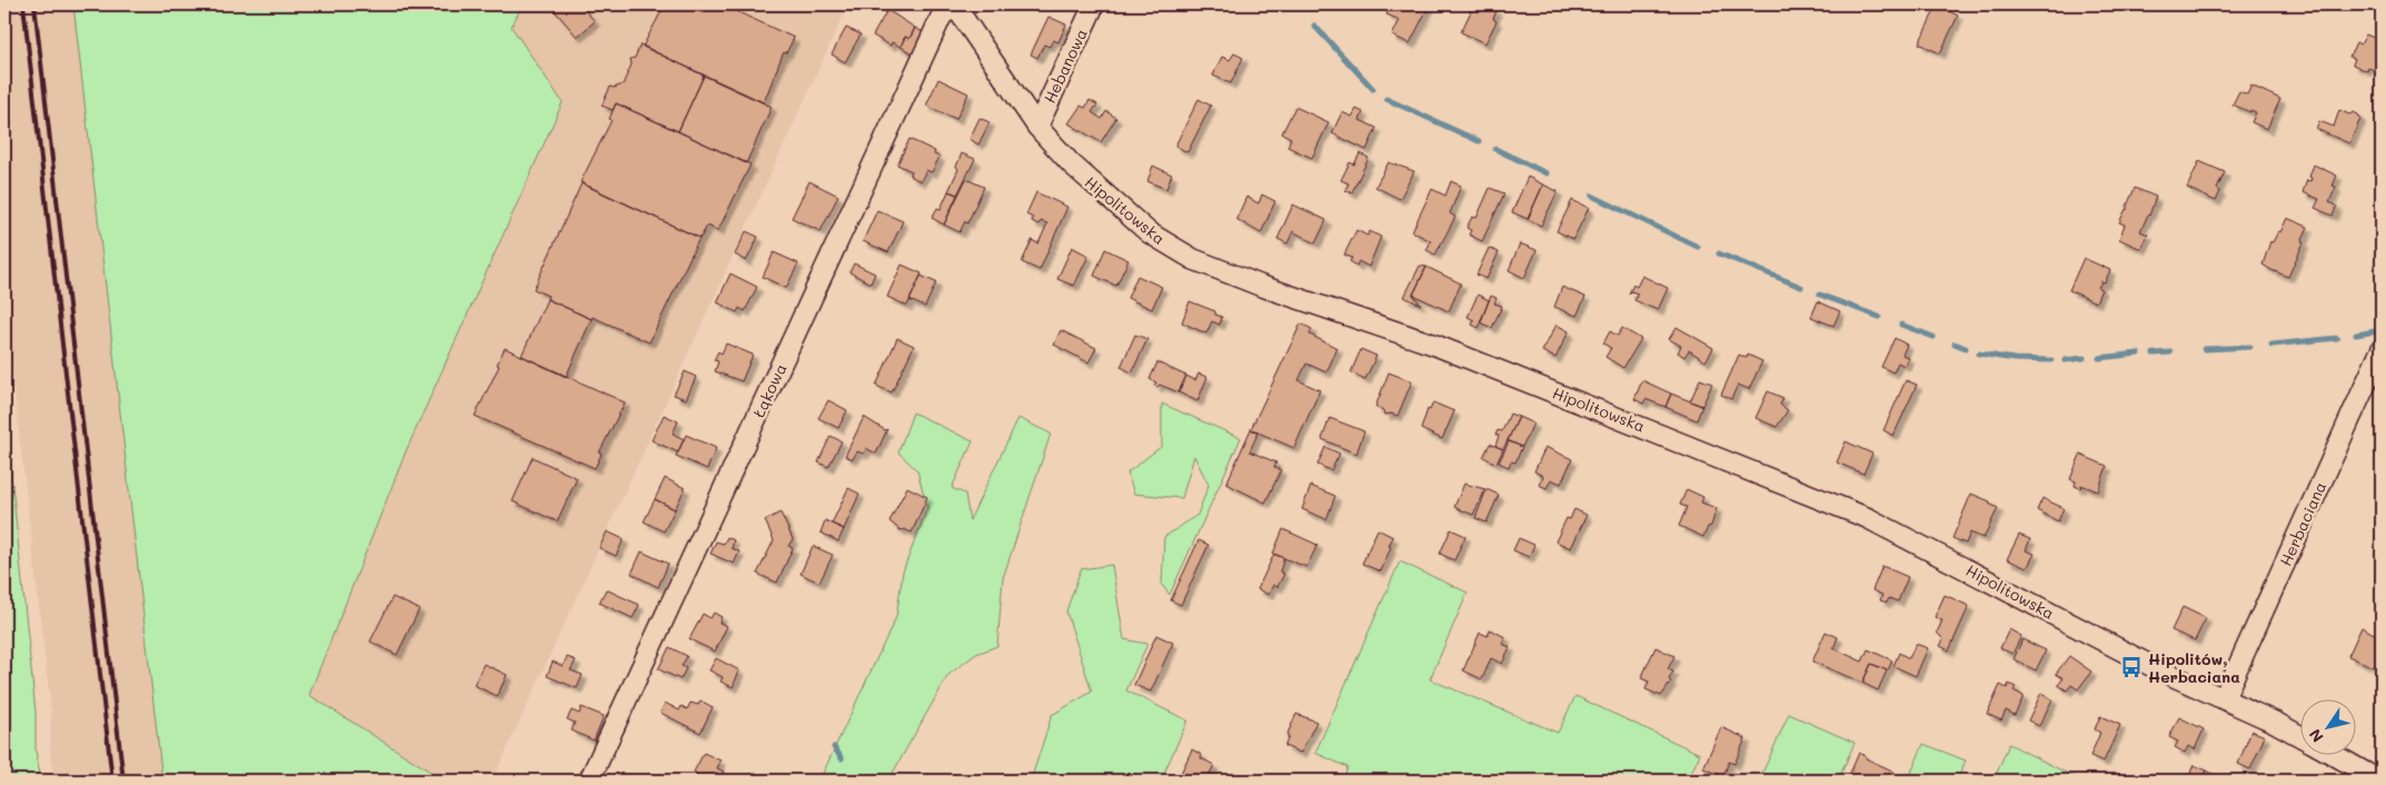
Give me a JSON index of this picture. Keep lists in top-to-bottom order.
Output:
{
  "streets": {
    "street": [
      "Hebanowa",
      "Hipolitowska",
      "Łąkowa",
      "Herbaciana"
    ]
  },
  "crossings": [
    ["Hebanowa", "Hipolitowska"],
    ["Hipolitowska", "Łąkowa"],
    ["Hipolitowska", "Herbaciana"]
  ],
  "places": {
    "bus stop": ["Hipolitów, Herbaciana"]
  },
  "north": "bottom left"
}
